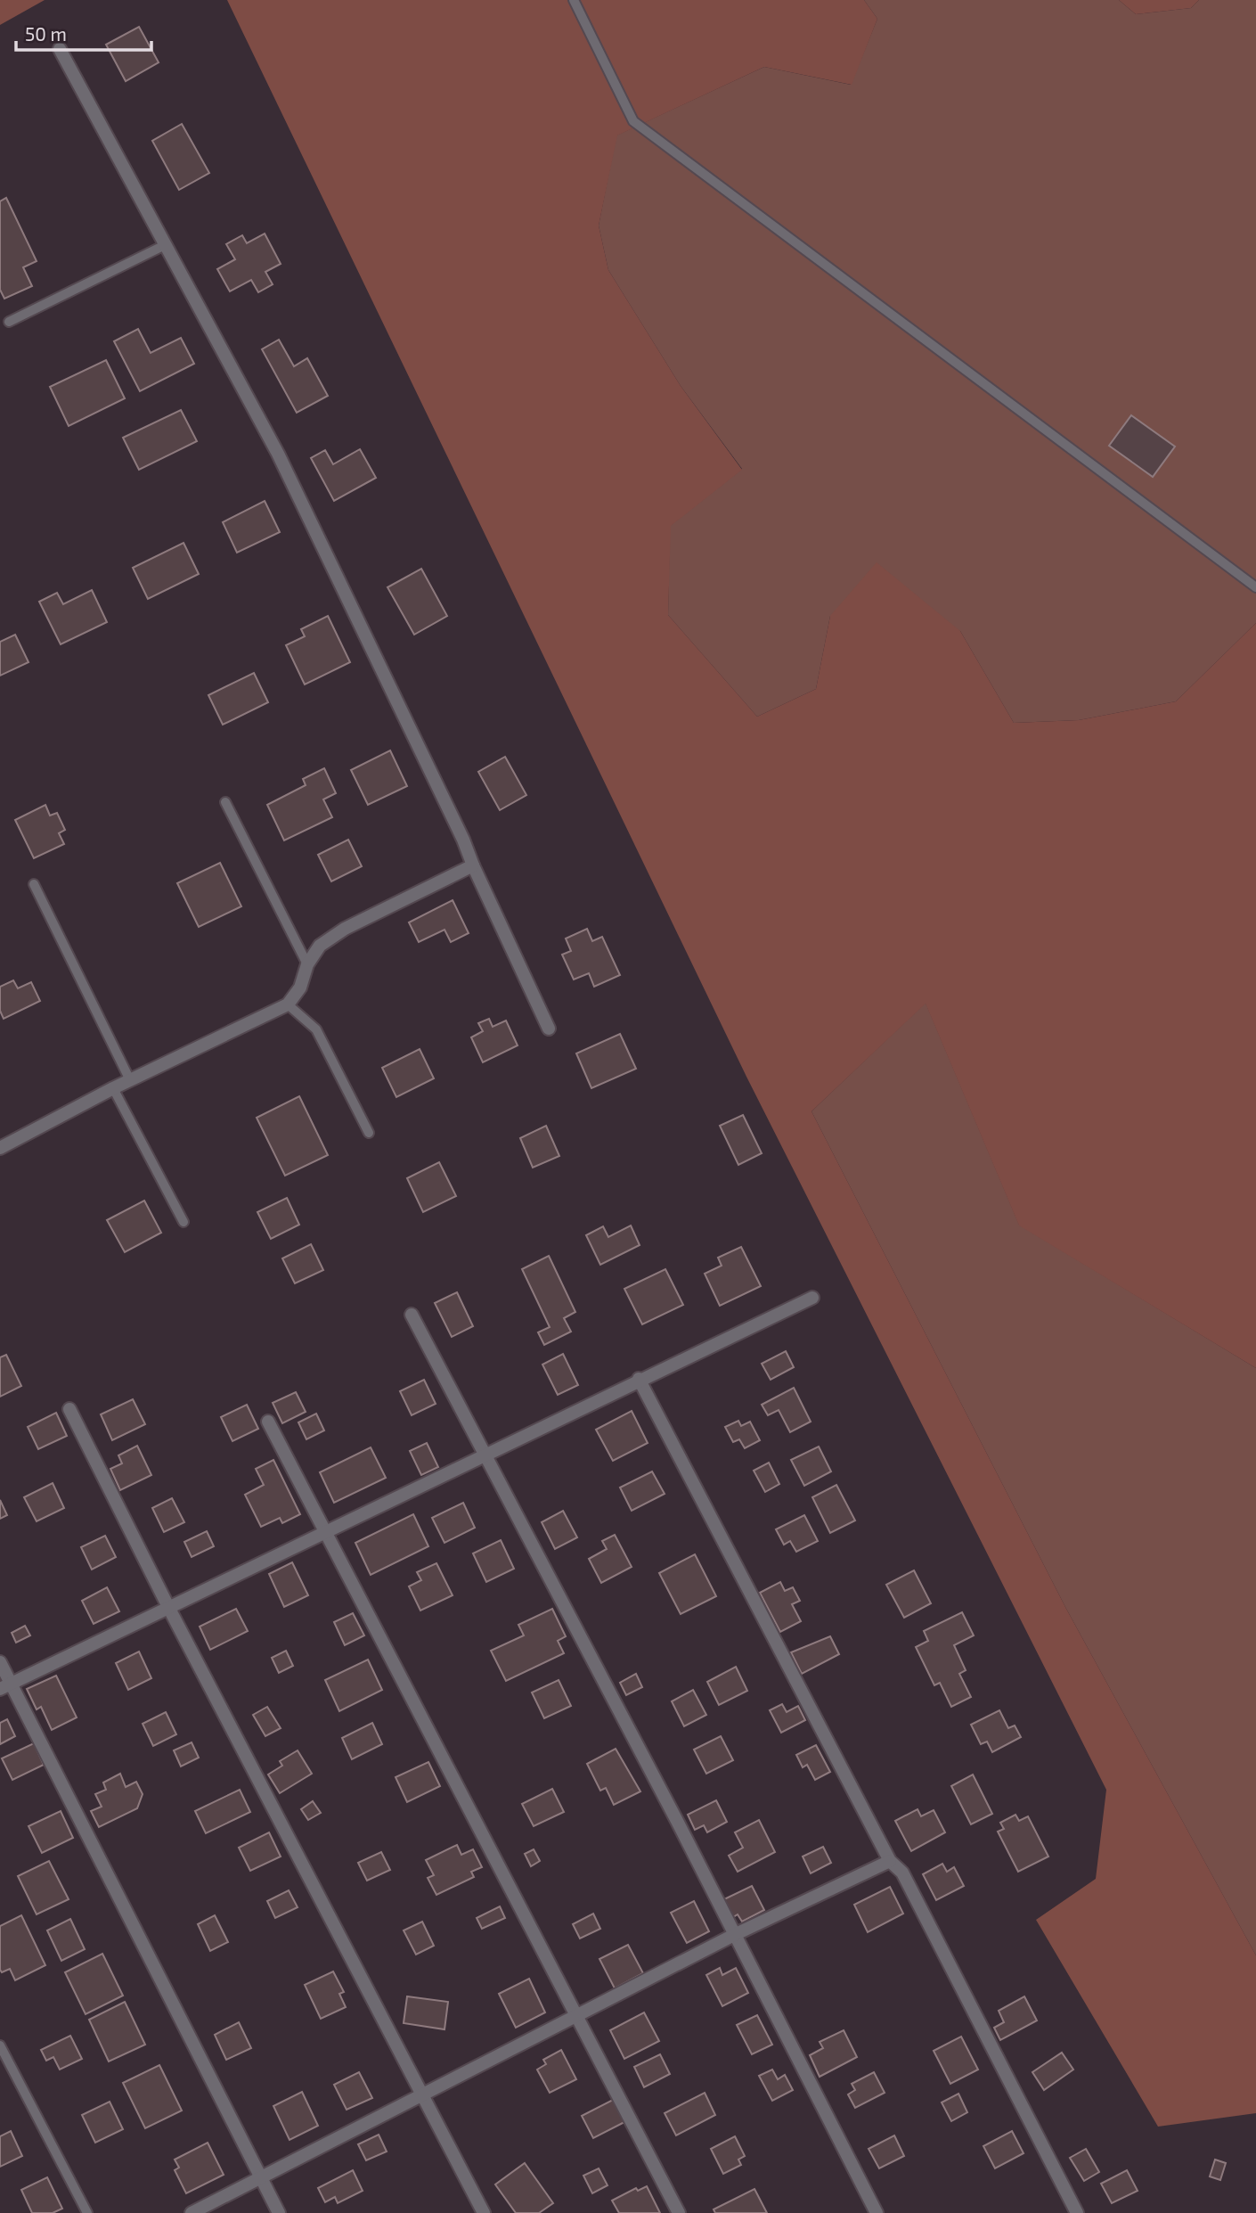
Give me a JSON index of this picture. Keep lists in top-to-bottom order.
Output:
{
  "scale_bar": "50 m"
}
